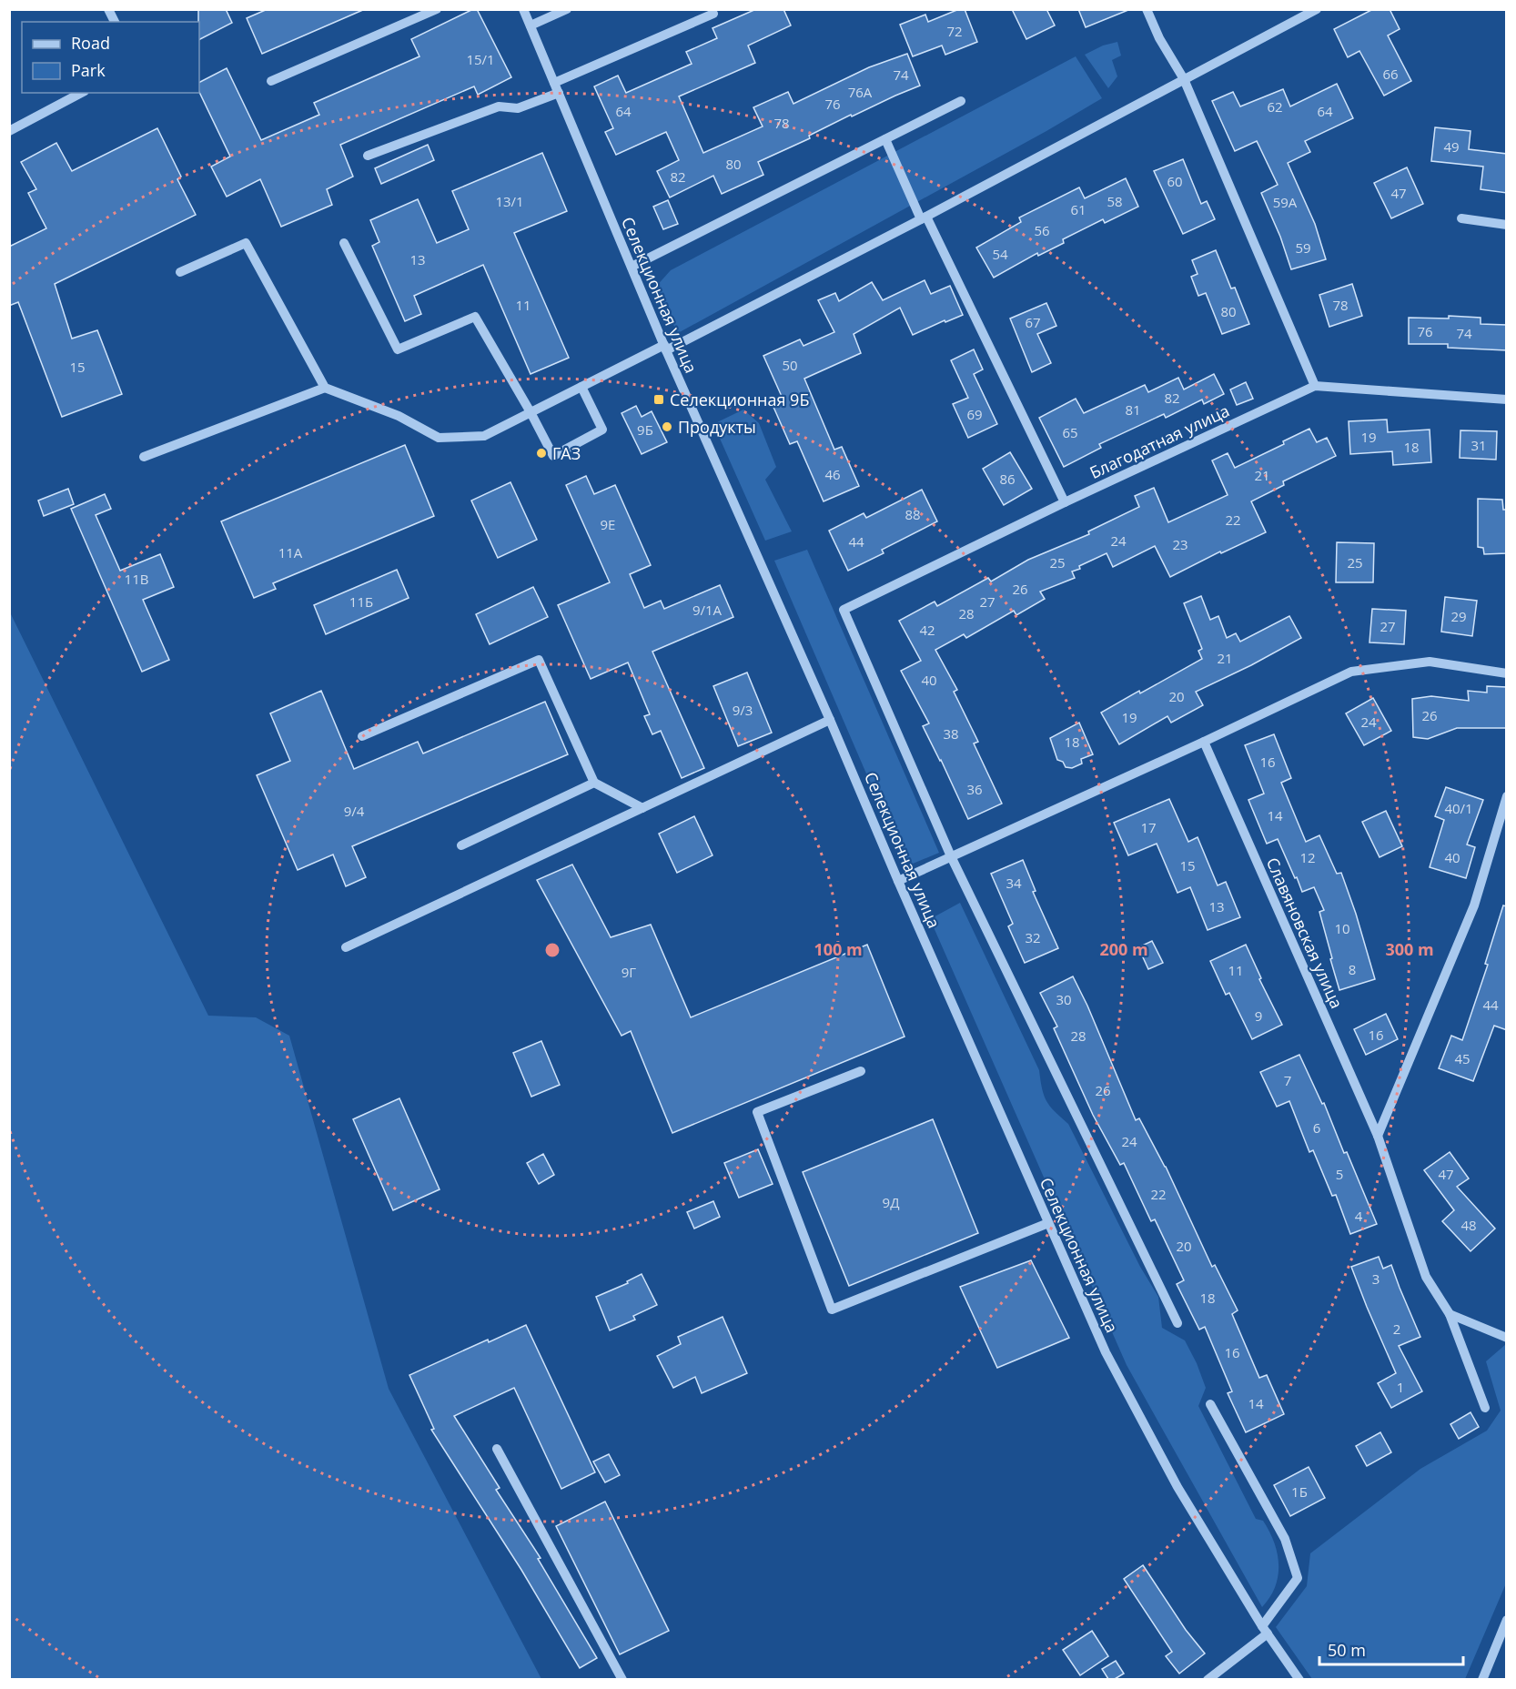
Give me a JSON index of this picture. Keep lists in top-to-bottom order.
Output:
{
  "streets": {
    "street": ["Селекционная улица", "Благодатная улица", "Славяновская улица"]
  },
  "places": {
    "transit": ["Селекционная 9Б"],
    "other": ["Продукты", "ГАЗ"]
  },
  "house_numbers": [
    "72",
    "15/1",
    "66",
    "74",
    "76А",
    "76",
    "62",
    "64",
    "64",
    "78",
    "49",
    "80",
    "82",
    "60",
    "47",
    "13/1",
    "58",
    "59А",
    "61",
    "56",
    "59",
    "54",
    "13",
    "11",
    "78",
    "80",
    "67",
    "76",
    "74",
    "50",
    "15",
    "82",
    "81",
    "69",
    "9Б",
    "65",
    "19",
    "31",
    "18",
    "46",
    "21",
    "86",
    "88",
    "22",
    "9Е",
    "24",
    "44",
    "23",
    "11А",
    "25",
    "25",
    "11В",
    "26",
    "11Б",
    "27",
    "9/1А",
    "28",
    "29",
    "27",
    "42",
    "21",
    "40",
    "20",
    "9/3",
    "26",
    "19",
    "24",
    "38",
    "18",
    "16",
    "36",
    "40/1",
    "9/4",
    "14",
    "17",
    "12",
    "40",
    "15",
    "34",
    "13",
    "10",
    "32",
    "8",
    "11",
    "9Г",
    "30",
    "44",
    "9",
    "16",
    "28",
    "45",
    "7",
    "26",
    "6",
    "24",
    "5",
    "47",
    "22",
    "9Д",
    "4",
    "48",
    "20",
    "3",
    "18",
    "2",
    "16",
    "1",
    "14",
    "1Б"
  ],
  "legend": ["Road", "Park"],
  "scale_bar": "50 m",
  "rings": ["100 m", "200 m", "300 m"]
}
